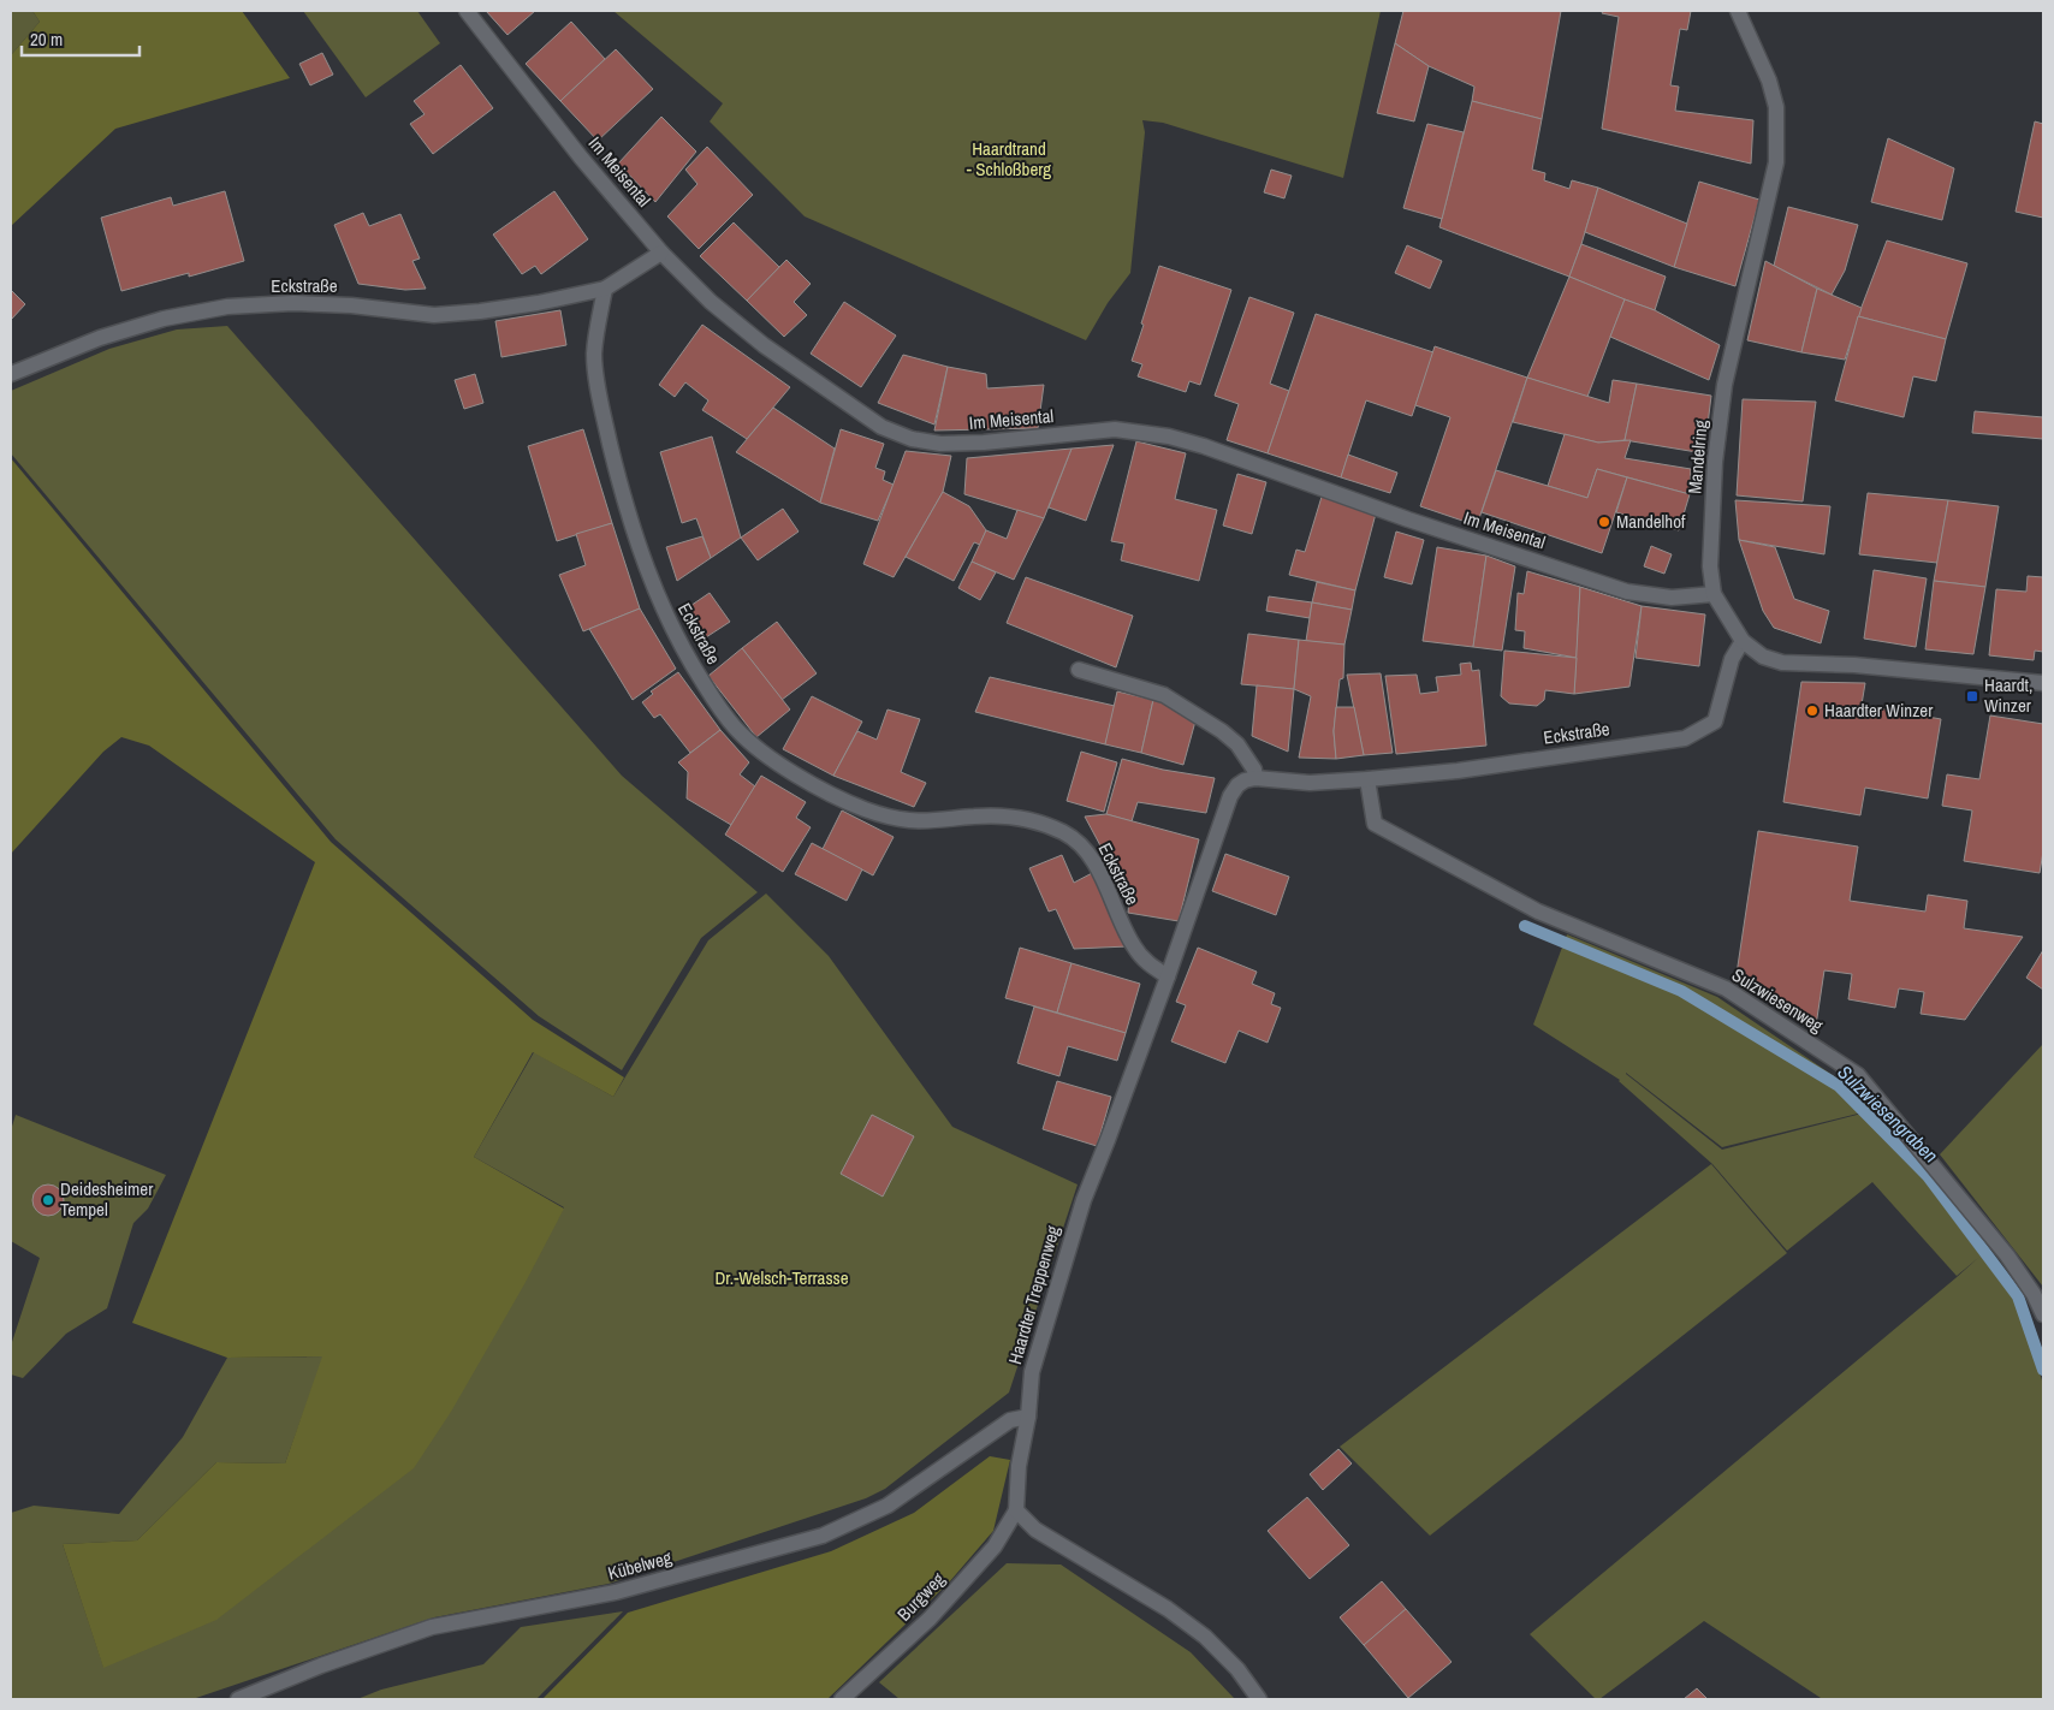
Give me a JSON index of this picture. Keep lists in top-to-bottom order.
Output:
{
  "streets": {
    "street": [
      "Im Meisental",
      "Eckstraße",
      "Mandelring",
      "Sulzwiesenweg",
      "Haardter Treppenweg",
      "Kübelweg",
      "Burgweg"
    ]
  },
  "crossings": [
    ["Im Meisental", "Eckstraße"],
    ["Im Meisental", "Mandelring"],
    ["Eckstraße", "Mandelring"],
    ["Eckstraße", "Sulzwiesenweg"],
    ["Eckstraße", "Haardter Treppenweg"],
    ["Haardter Treppenweg", "Kübelweg"],
    ["Haardter Treppenweg", "Burgweg"]
  ],
  "water": ["Sulzwiesengraben"],
  "parks": ["Haardtrand - Schloßberg", "Dr.-Welsch-Terrasse"],
  "places": {
    "other": ["Mandelhof", "Haardter Winzer", "Deidesheimer Tempel"],
    "transit": ["Haardt, Winzer"]
  },
  "scale_bar": "20 m"
}
